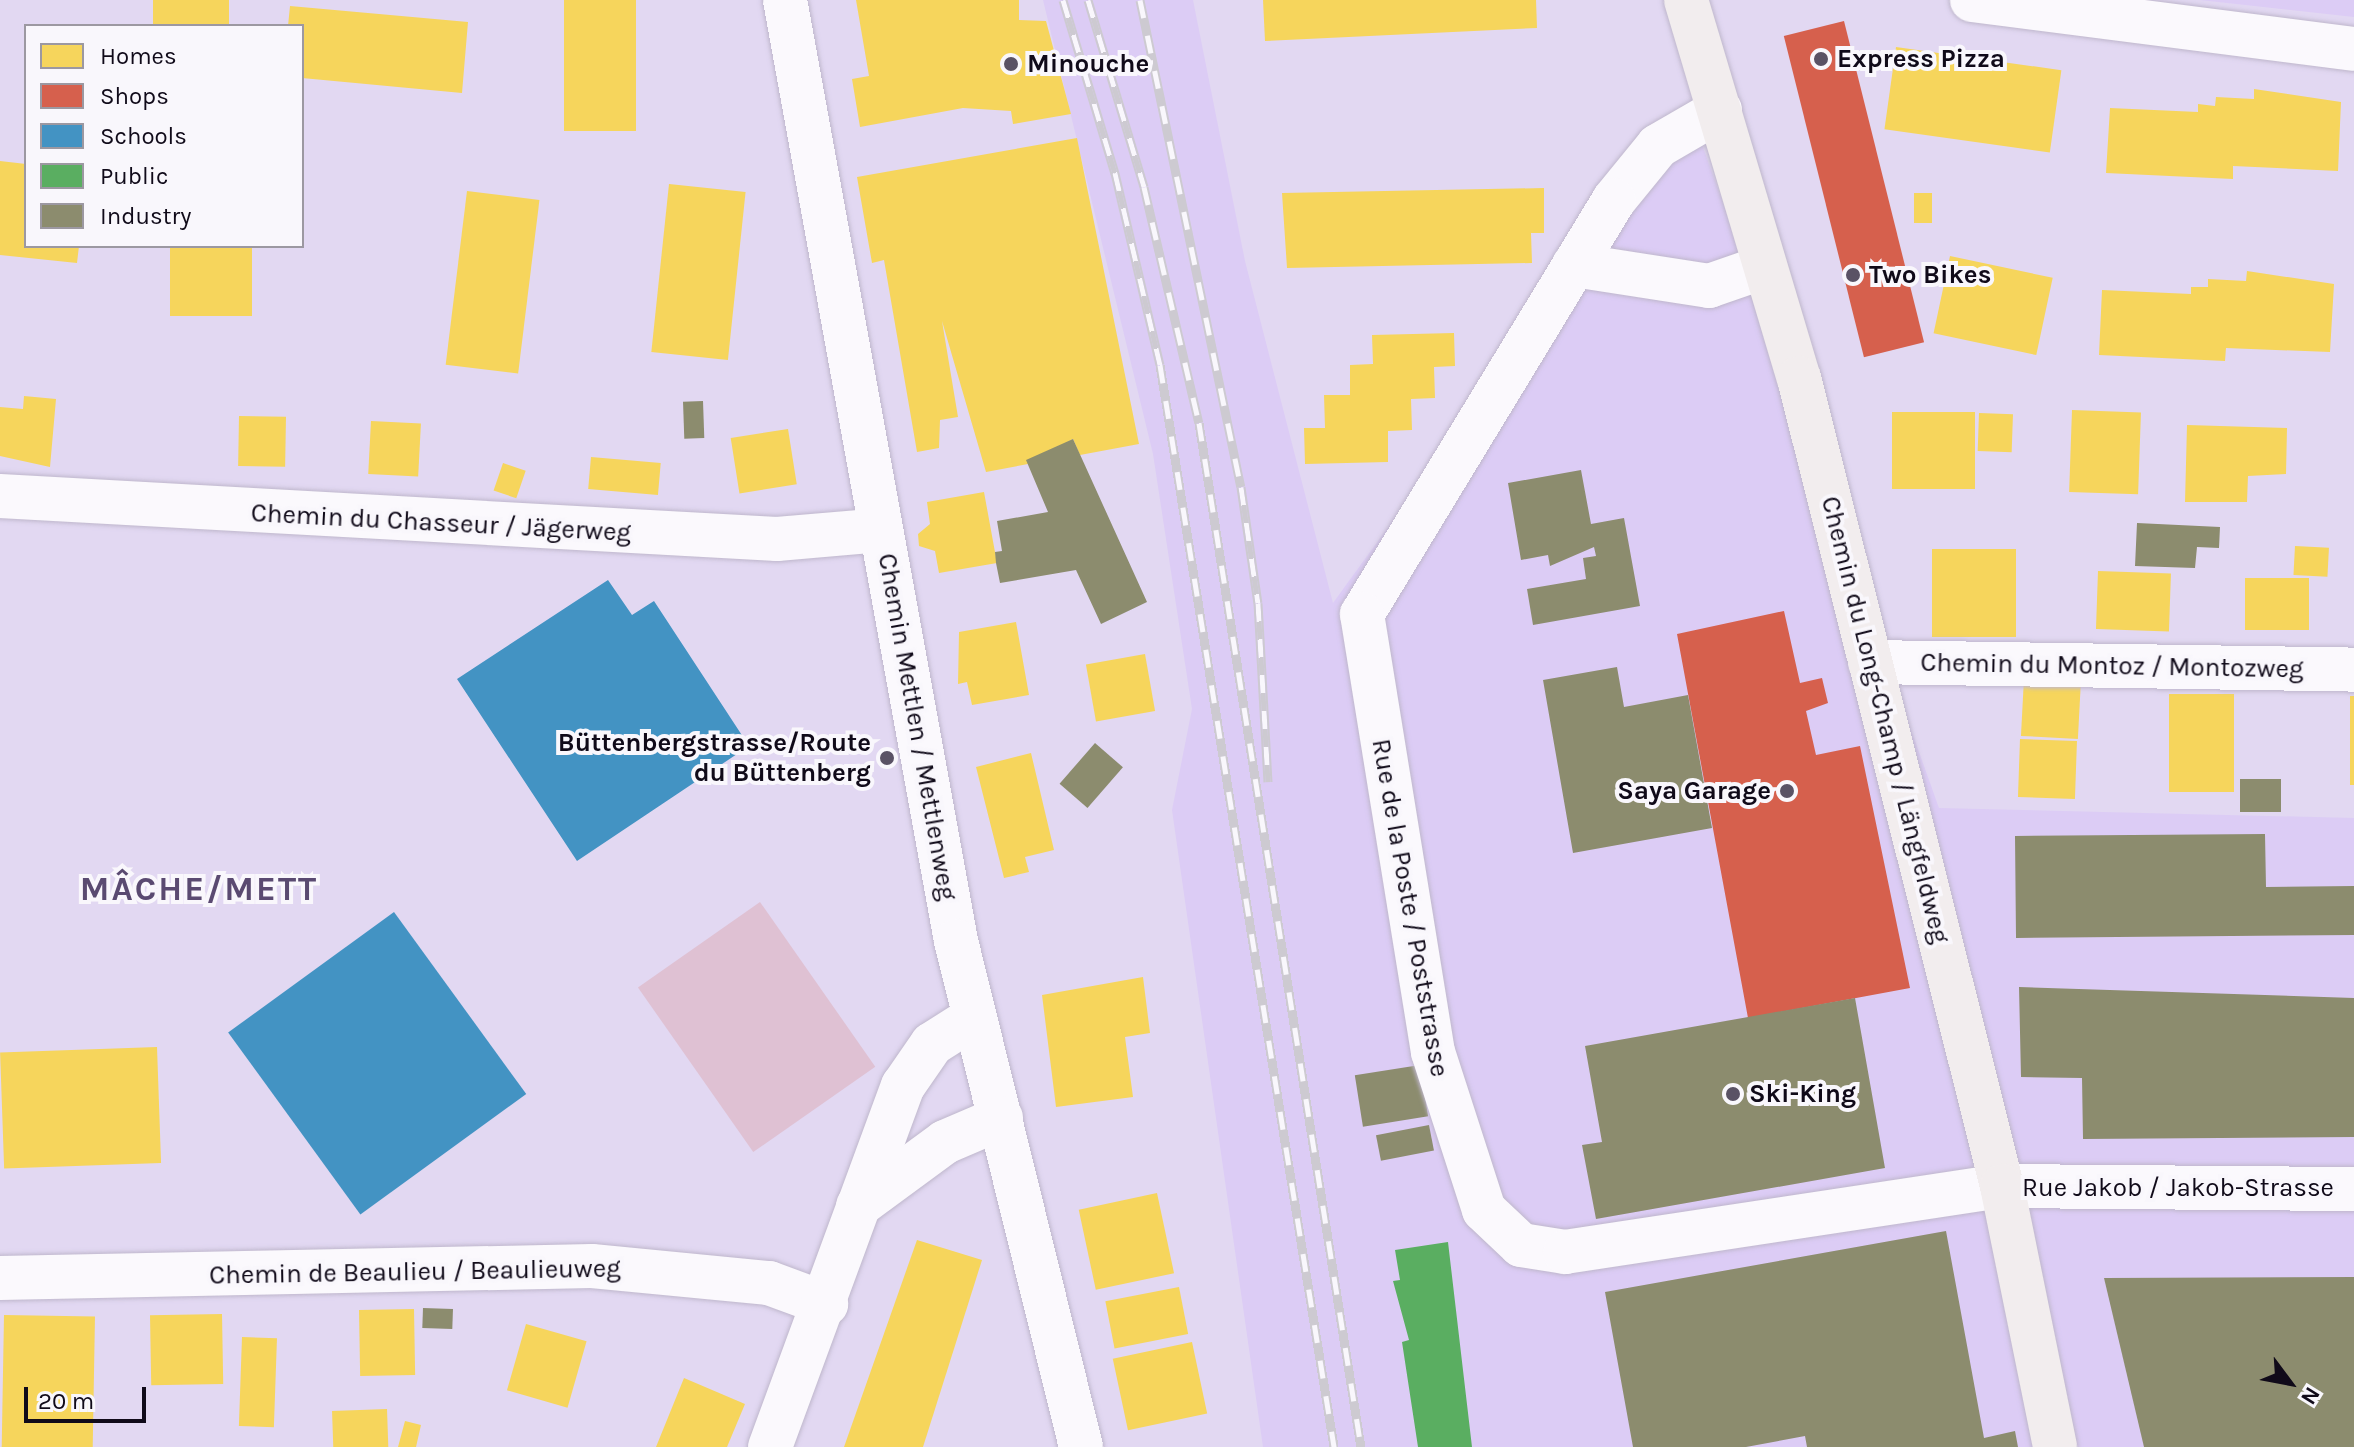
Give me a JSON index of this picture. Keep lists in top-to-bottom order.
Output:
{
  "streets": {
    "main road": ["Chemin du Long-Champ / Längfeldweg"],
    "street": [
      "Chemin du Chasseur / Jägerweg",
      "Chemin du Montoz / Montozweg",
      "Chemin Mettlen / Mettlenweg",
      "Rue de la Poste / Poststrasse",
      "Rue Jakob / Jakob-Strasse",
      "Chemin de Beaulieu / Beaulieuweg"
    ]
  },
  "crossings": [
    ["Chemin du Chasseur / Jägerweg", "Chemin Mettlen / Mettlenweg"],
    ["Chemin du Montoz / Montozweg", "Chemin du Long-Champ / Längfeldweg"],
    ["Chemin du Long-Champ / Längfeldweg", "Rue de la Poste / Poststrasse"],
    ["Chemin du Long-Champ / Längfeldweg", "Rue Jakob / Jakob-Strasse"],
    ["Rue de la Poste / Poststrasse", "Rue Jakob / Jakob-Strasse"]
  ],
  "districts": ["MÂCHE/METT"],
  "places": [
    "Express Pizza",
    "Minouche",
    "Two Bikes",
    "Büttenbergstrasse/Route du Büttenberg",
    "Saya Garage",
    "Ski-King"
  ],
  "legend": [
    "Homes",
    "Shops",
    "Schools",
    "Public",
    "Industry"
  ],
  "scale_bar": "20 m",
  "north": "bottom right"
}
